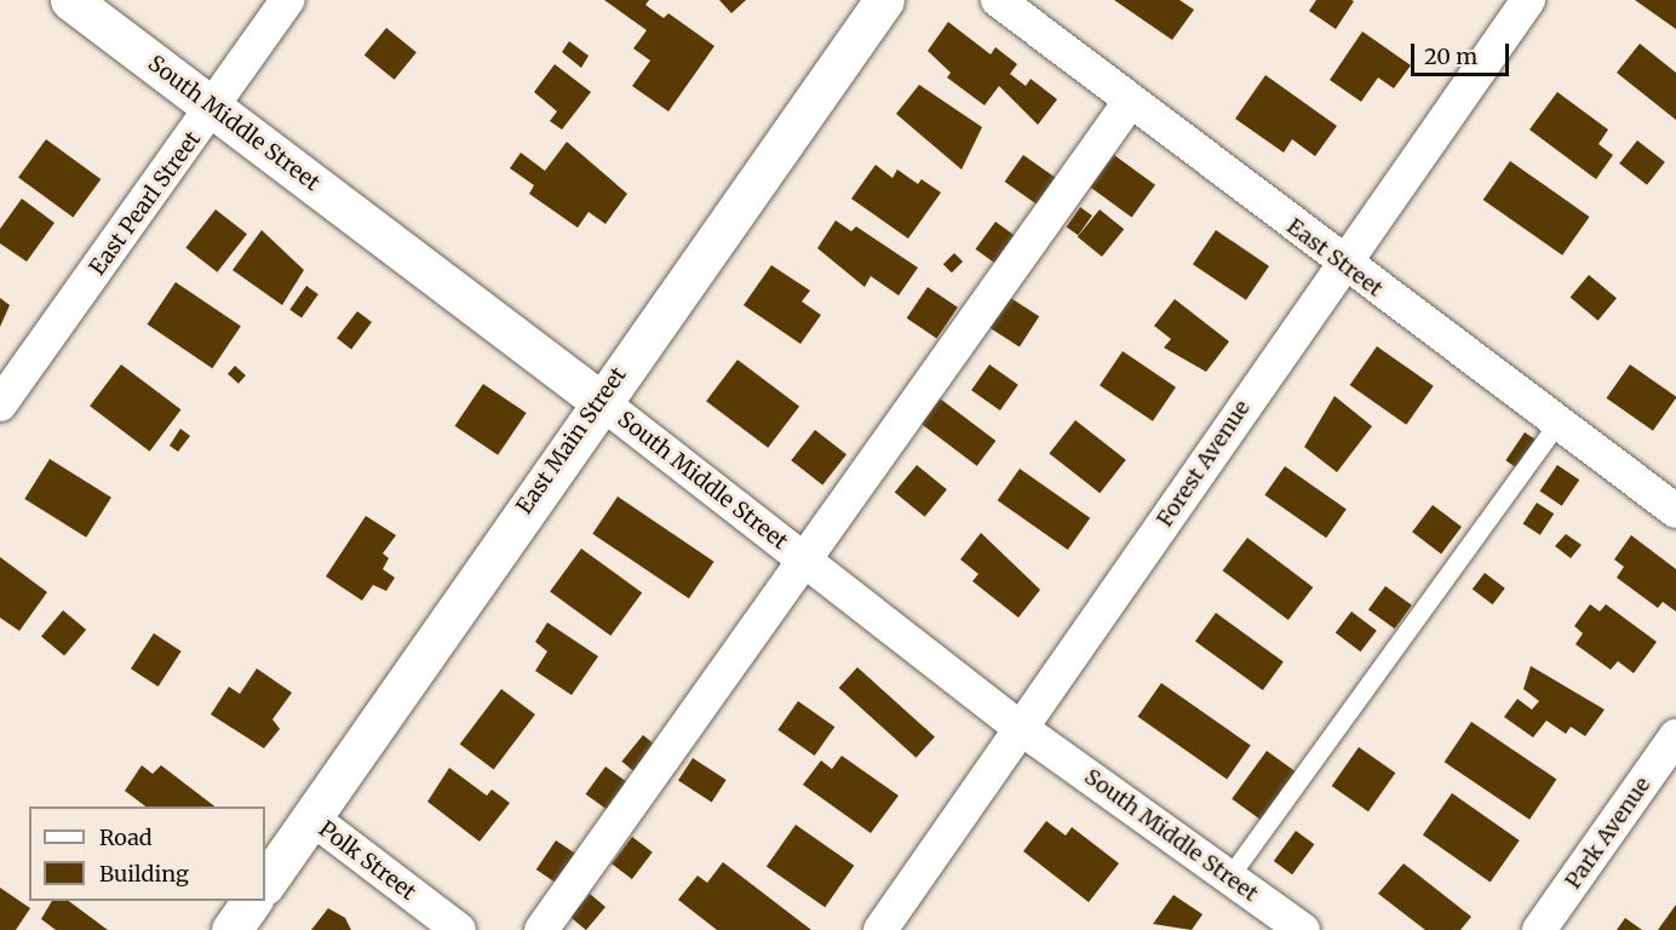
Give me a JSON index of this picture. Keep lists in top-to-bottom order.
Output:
{
  "streets": {
    "main road": ["South Middle Street", "East Main Street"],
    "street": [
      "East Pearl Street",
      "East Street",
      "Forest Avenue",
      "Park Avenue",
      "Polk Street"
    ]
  },
  "crossings": [
    ["South Middle Street", "East Pearl Street"],
    ["South Middle Street", "East Main Street"],
    ["South Middle Street", "Forest Avenue"],
    ["East Street", "Forest Avenue"],
    ["East Main Street", "Polk Street"]
  ],
  "legend": ["Road", "Building"],
  "scale_bar": "20 m"
}
